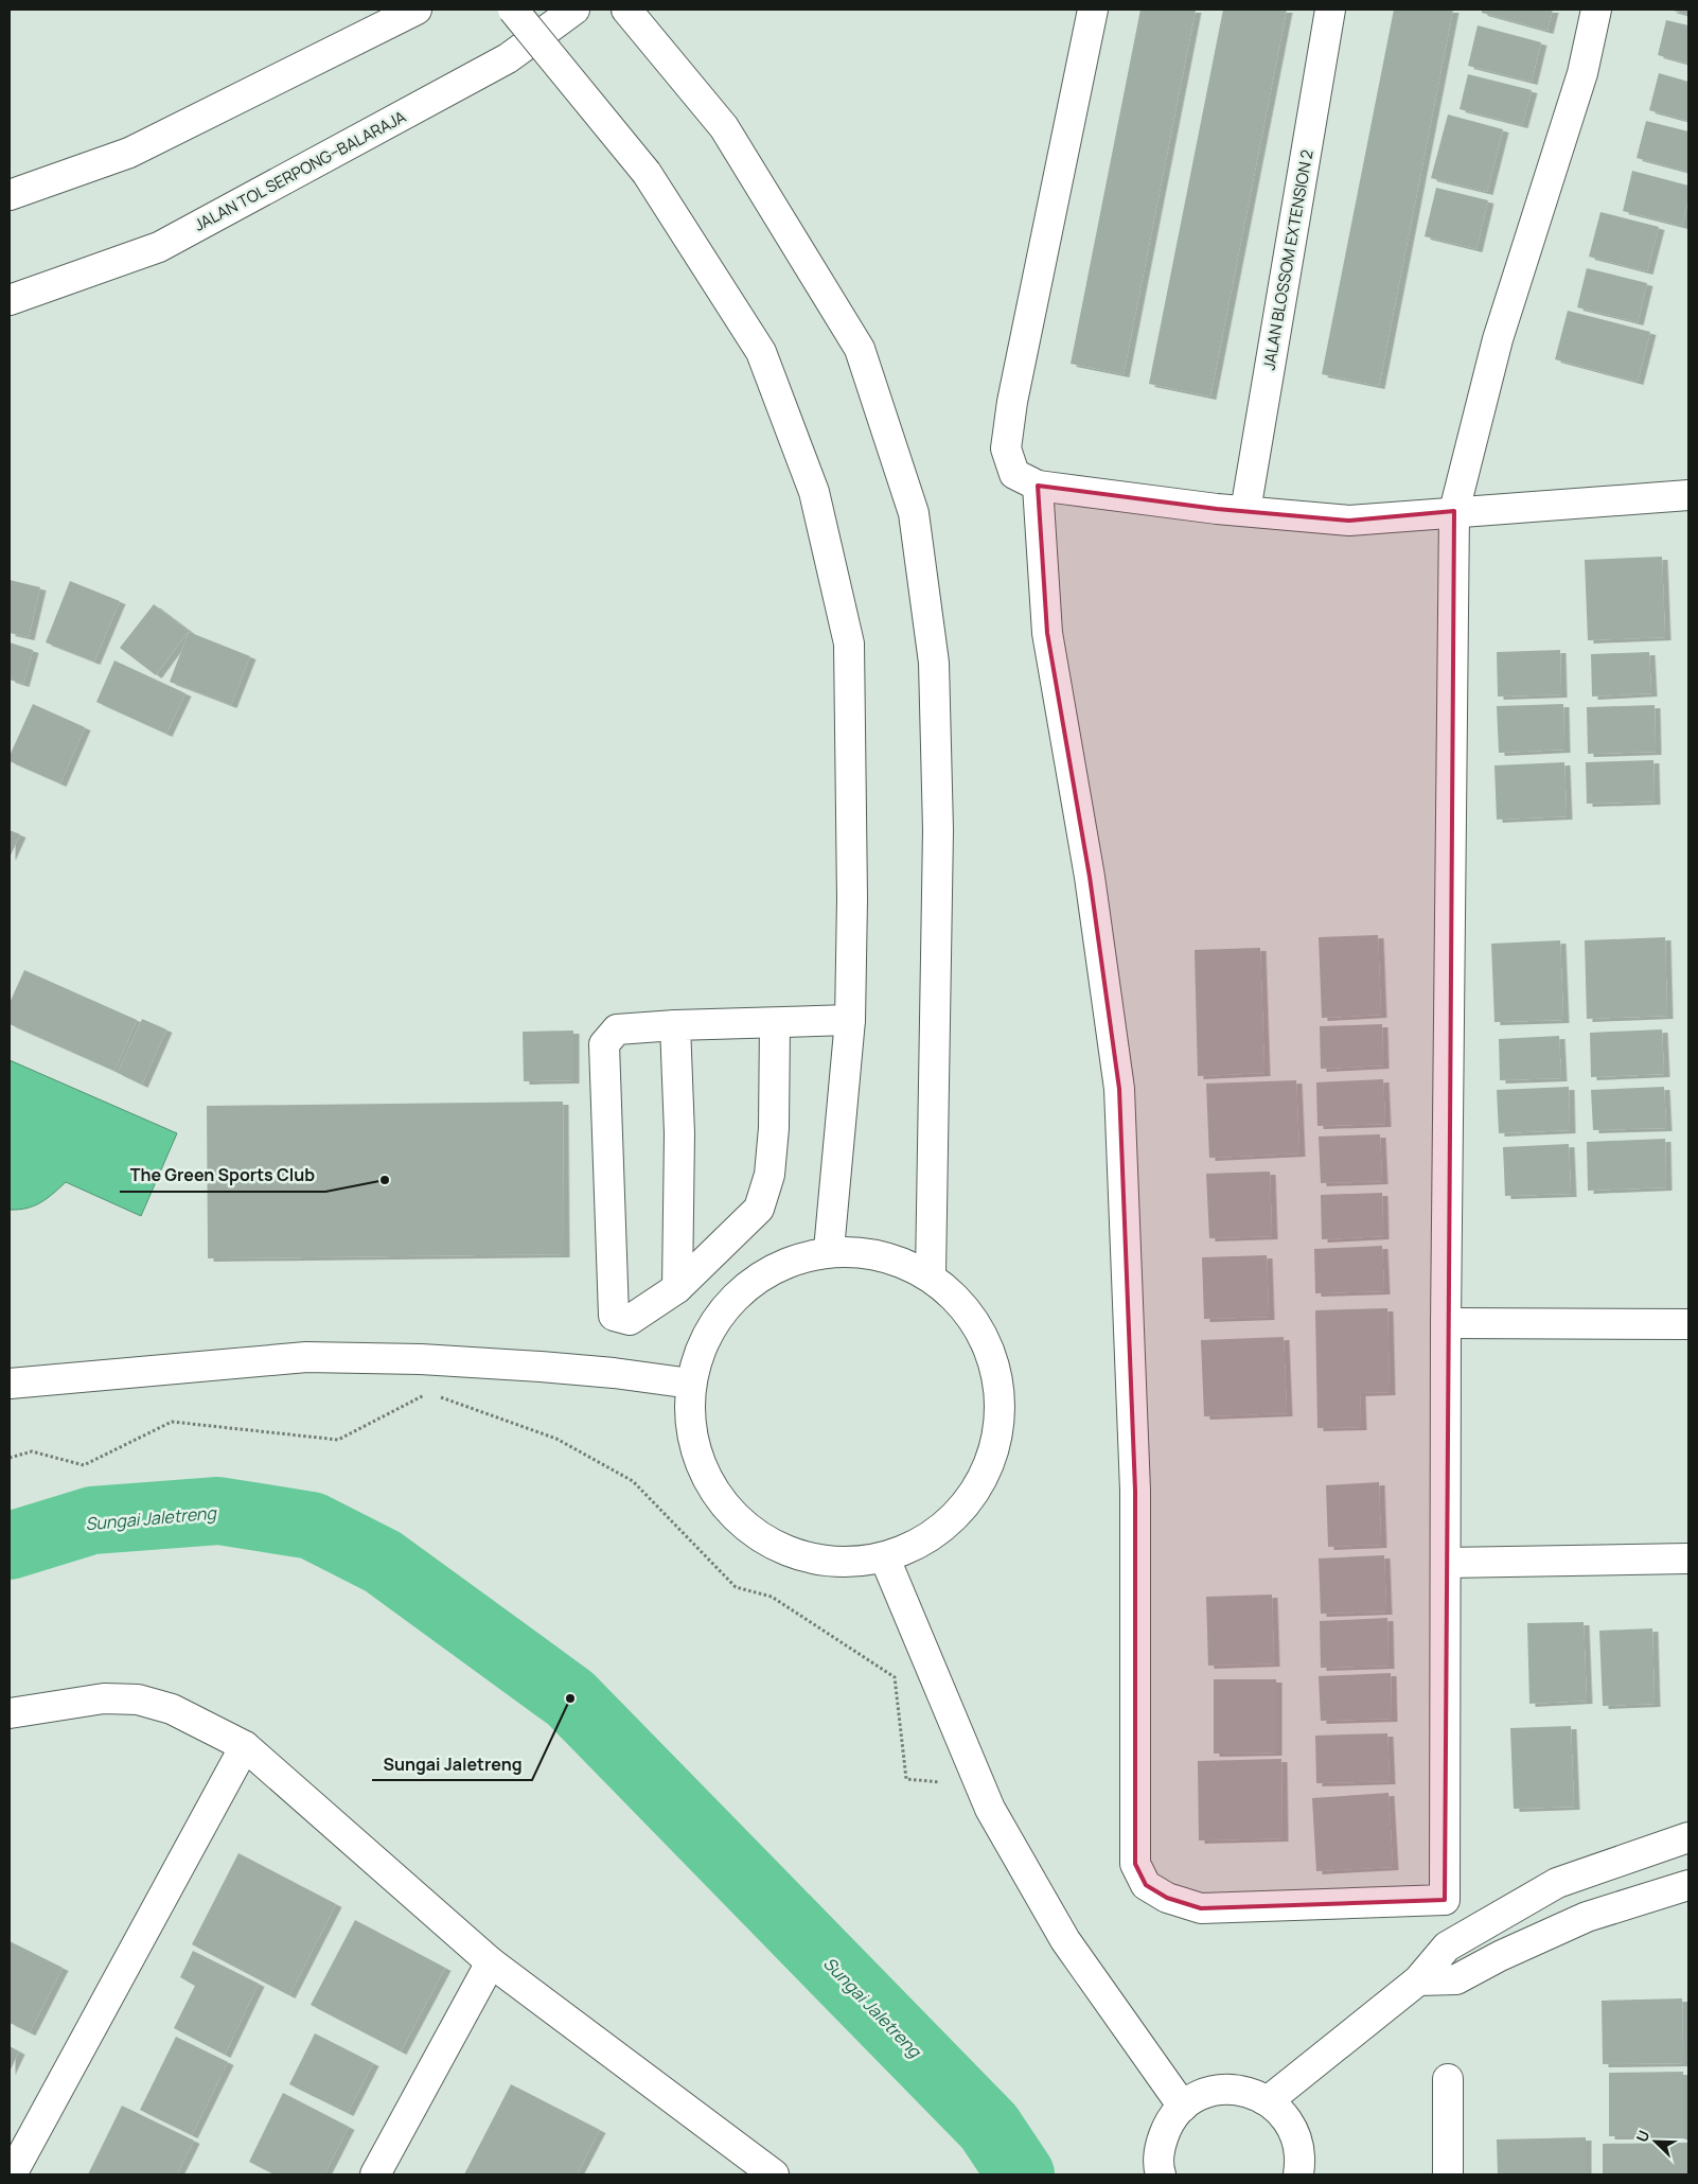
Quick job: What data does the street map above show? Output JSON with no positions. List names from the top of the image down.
{
  "streets": {
    "main road": ["JALAN TOL SERPONG–BALARAJA", "JALAN BLOSSOM EXTENSION 2"]
  },
  "water": ["Sungai Jaletreng"],
  "places": ["The Green Sports Club", "Sungai Jaletreng"],
  "north": "top left"
}
